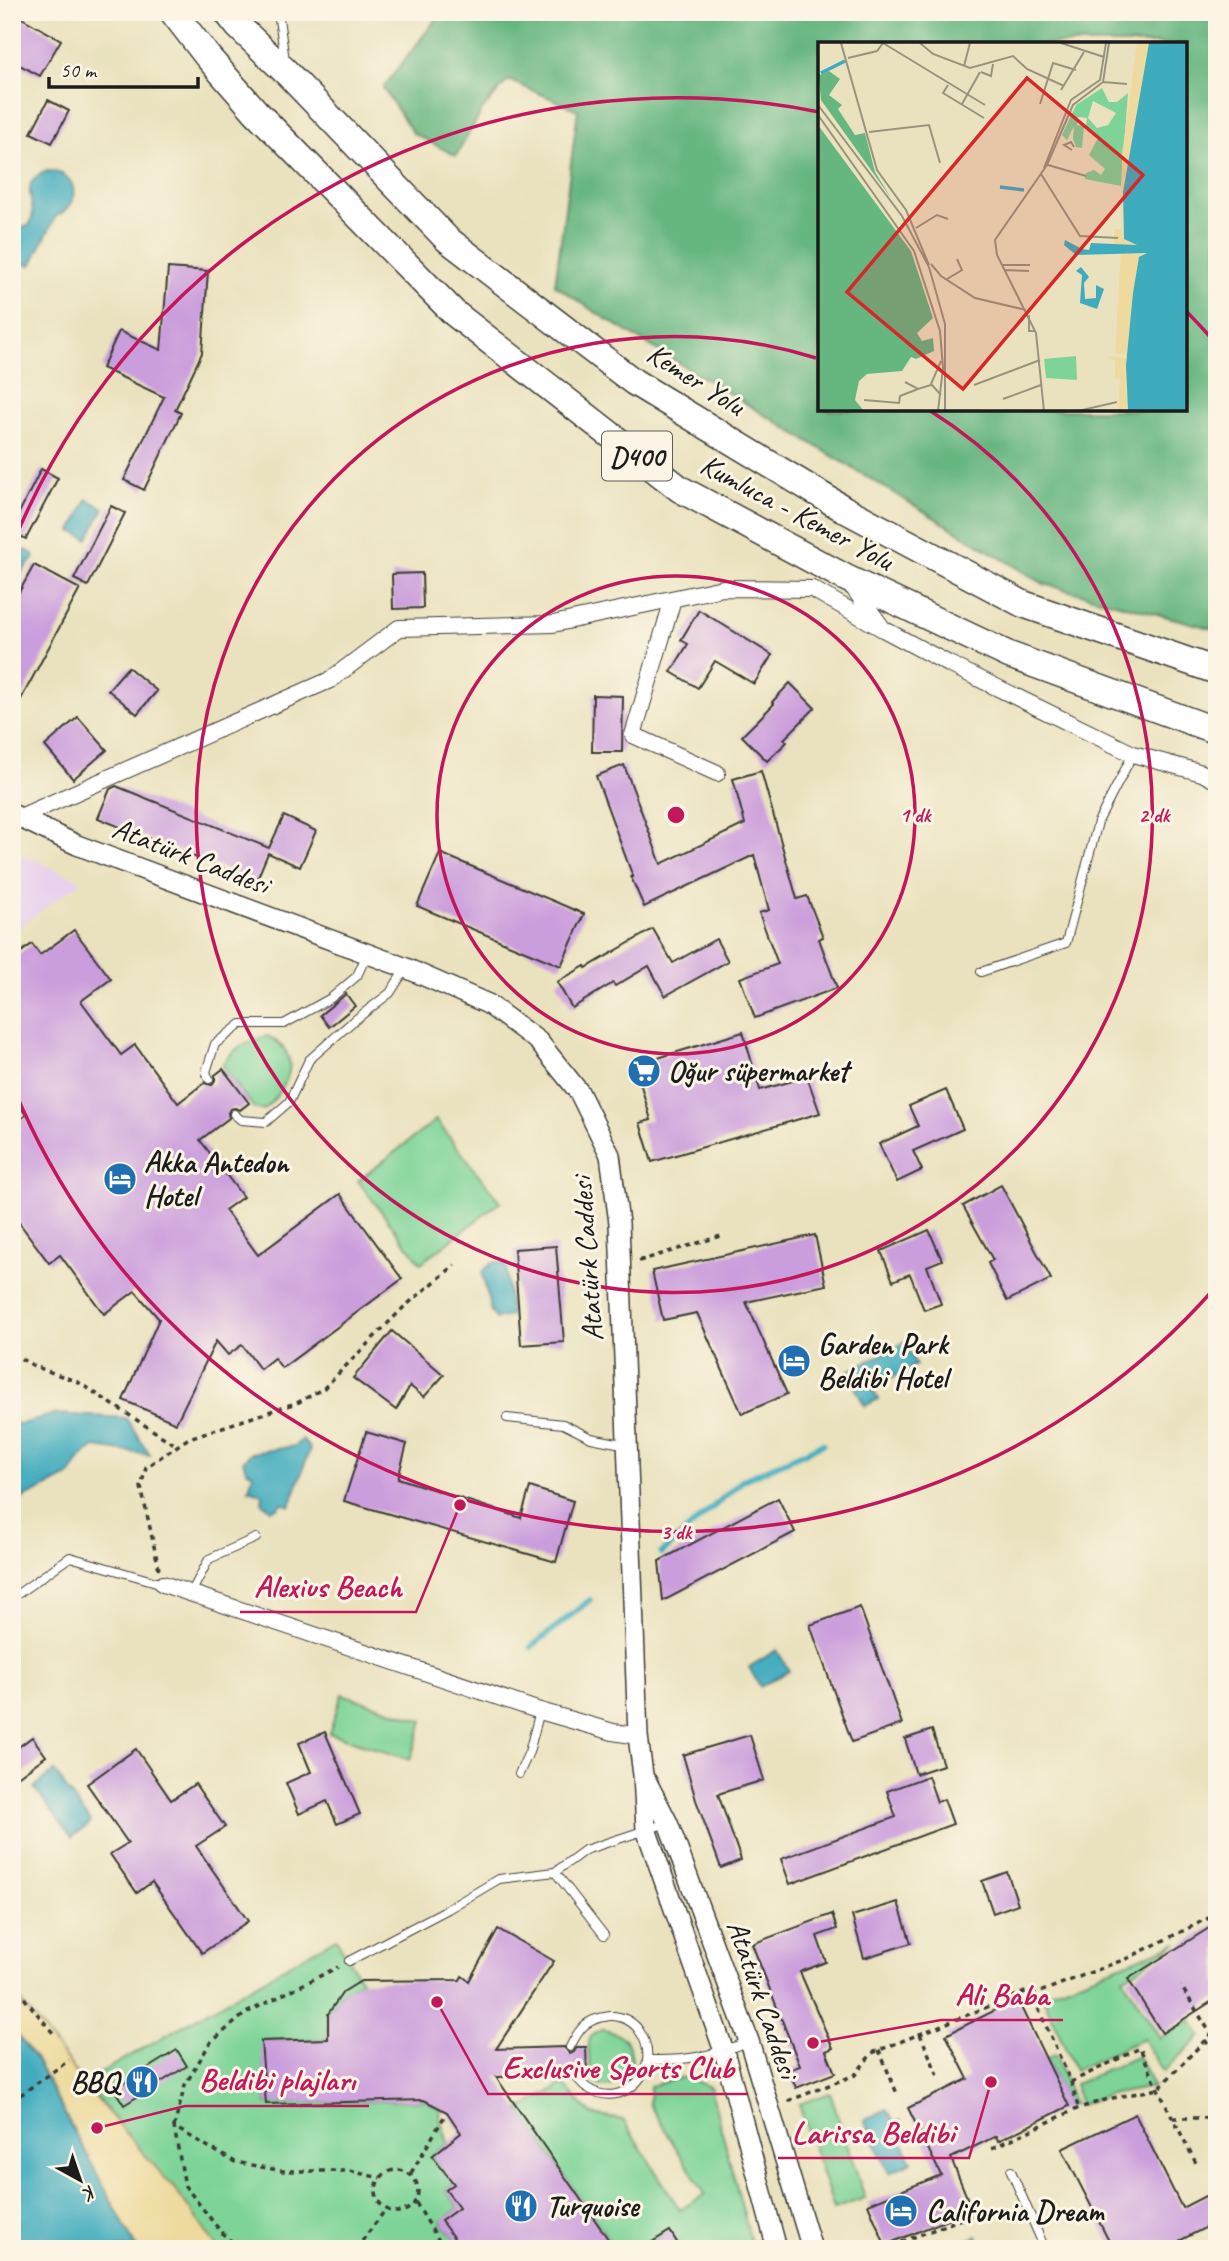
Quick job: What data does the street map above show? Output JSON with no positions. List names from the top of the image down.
{
  "streets": {
    "highway": ["Kemer Yolu", "D400", "Kumluca - Kemer Yolu"],
    "street": ["Atatürk Caddesi"]
  },
  "places": {
    "supermarket": ["Oğur süpermarket"],
    "hotel": ["Akka Antedon Hotel", "Garden Park Beldibi Hotel", "California Dream"],
    "other": [
      "Alexius Beach",
      "Exclusive Sports Club",
      "Ali Baba",
      "Larissa Beldibi",
      "Beldibi plajları"
    ],
    "restaurant": ["BBQ", "Turquoise"]
  },
  "scale_bar": "50 m",
  "north": "bottom right",
  "rings": ["1 dk", "2 dk", "3 dk"]
}
